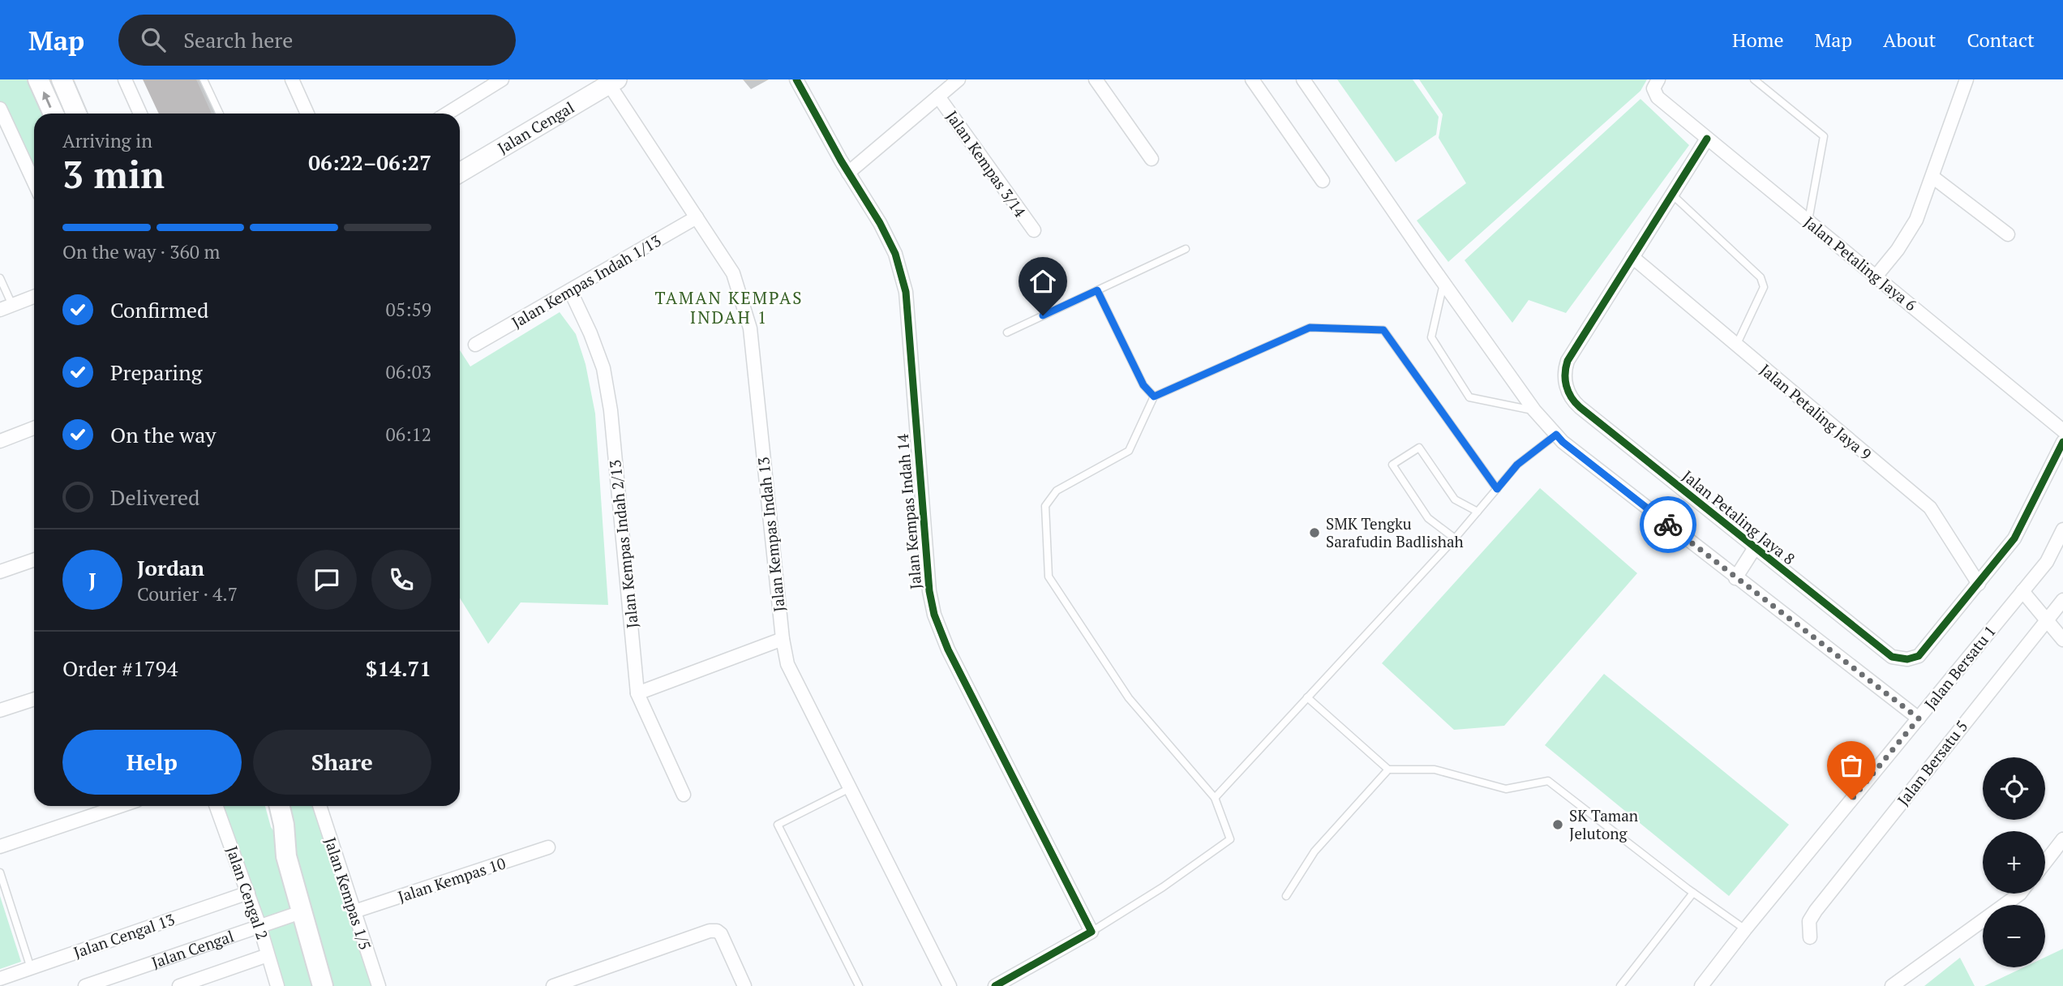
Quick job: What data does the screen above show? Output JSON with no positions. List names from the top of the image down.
{
  "streets": {
    "street": [
      "Jalan Cengal",
      "Jalan Kempas 3/14",
      "Jalan Petaling Jaya 6",
      "Jalan Kempas Indah 1/13",
      "Jalan Petaling Jaya 9",
      "Jalan Kempas Indah 14",
      "Jalan Petaling Jaya 8",
      "Jalan Kempas Indah 13",
      "Jalan Kempas Indah 2/13",
      "Jalan Bersatu 1",
      "Jalan Bersatu 5",
      "Jalan Kempas 10",
      "Jalan Cengal 2",
      "Jalan Kempas 1/5",
      "Jalan Cengal 13"
    ]
  },
  "crossings": [
    ["Jalan Cengal", "Jalan Kempas Indah 13"],
    ["Jalan Cengal", "Jalan Cengal 2"],
    ["Jalan Kempas Indah 1/13", "Jalan Kempas Indah 13"],
    ["Jalan Kempas Indah 1/13", "Jalan Kempas Indah 2/13"],
    ["Jalan Petaling Jaya 9", "Jalan Petaling Jaya 8"],
    ["Jalan Kempas 10", "Jalan Kempas 1/5"],
    ["Jalan Cengal 2", "Jalan Cengal 13"]
  ],
  "districts": ["TAMAN KEMPAS INDAH 1"],
  "places": ["SMK Tengku Sarafudin Badlishah", "SK Taman Jelutong"],
  "page": {
    "header": "Map",
    "search": "Search here",
    "nav": [
      "Home",
      "Map",
      "About",
      "Contact"
    ],
    "heading": ["3 min", "Arriving in", "06:22–06:27"],
    "panel": [
      "Jordan",
      "Courier · 4.7",
      "Order #1794",
      "$14.71"
    ],
    "bar": "On the way · 360 m",
    "list": [
      ["Confirmed", "05:59"],
      ["Preparing", "06:03"],
      ["On the way", "06:12"],
      "Delivered"
    ],
    "round": "J",
    "buttons": ["Help", "Share"],
    "map_buttons": ["+", "−"]
  }
}
